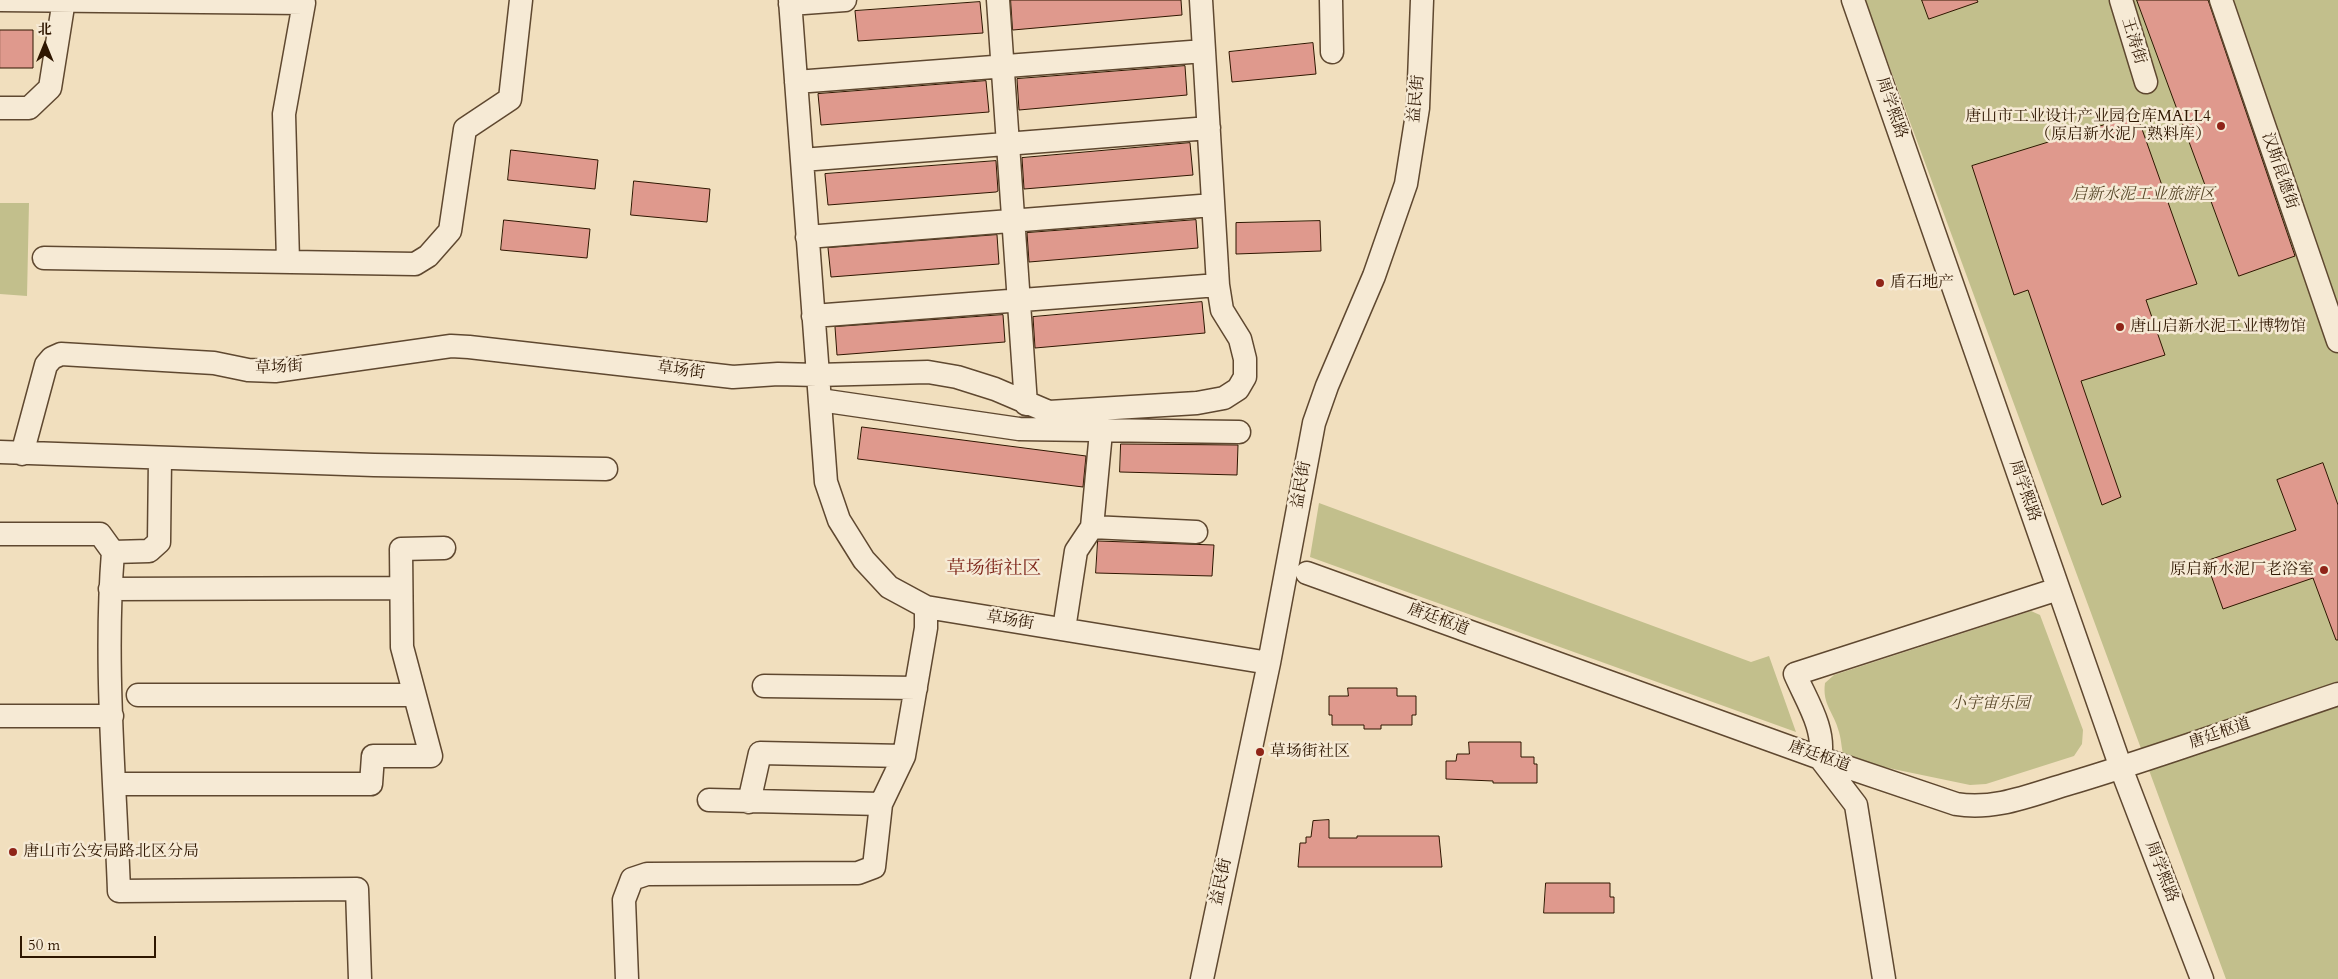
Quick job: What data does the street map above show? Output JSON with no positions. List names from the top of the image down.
{
  "streets": {
    "street": [
      "王涛街",
      "益民街",
      "周学熙路",
      "汉斯昆德街",
      "草场街",
      "唐廷枢道"
    ]
  },
  "crossings": [
    ["益民街", "草场街"],
    ["周学熙路", "唐廷枢道"]
  ],
  "districts": ["草场街社区"],
  "parks": ["启新水泥工业旅游区", "小宇宙乐园"],
  "places": [
    "唐山市工业设计产业园仓库MALL4 （原启新水泥厂熟料库）",
    "盾石地产",
    "唐山启新水泥工业博物馆",
    "原启新水泥厂老浴室",
    "草场街社区",
    "唐山市公安局路北区分局"
  ],
  "scale_bar": "50 m",
  "north": "top"
}
